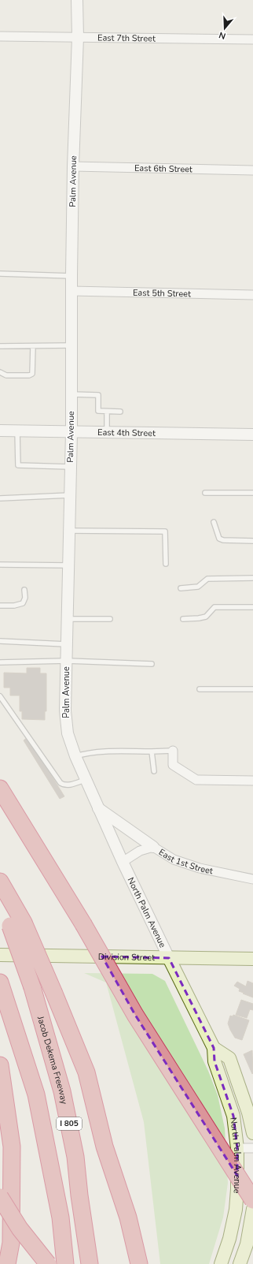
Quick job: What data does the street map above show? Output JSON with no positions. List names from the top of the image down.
{
  "streets": {
    "highway": ["Jacob Dekema Freeway", "I 805"],
    "main road": ["North Palm Avenue", "Division Street"],
    "street": [
      "East 7th Street",
      "East 6th Street",
      "Palm Avenue",
      "East 5th Street",
      "East 4th Street",
      "East 1st Street"
    ]
  },
  "crossings": [
    ["East 7th Street", "Palm Avenue"],
    ["East 6th Street", "Palm Avenue"],
    ["Palm Avenue", "East 5th Street"],
    ["Palm Avenue", "East 4th Street"],
    ["Palm Avenue", "East 1st Street"],
    ["Palm Avenue", "North Palm Avenue"],
    ["East 1st Street", "North Palm Avenue"],
    ["North Palm Avenue", "Division Street"]
  ],
  "north": "bottom"
}
